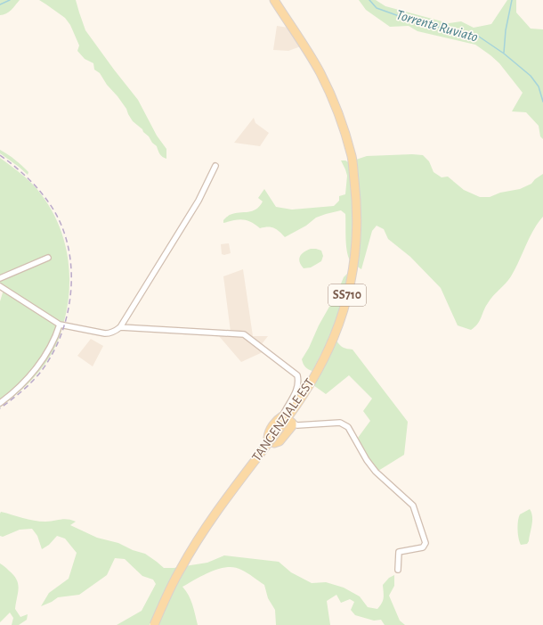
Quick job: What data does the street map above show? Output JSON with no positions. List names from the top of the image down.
{
  "streets": {
    "main road": ["SS710", "TANGENZIALE EST"]
  },
  "water": ["Torrente Ruviato"]
}
